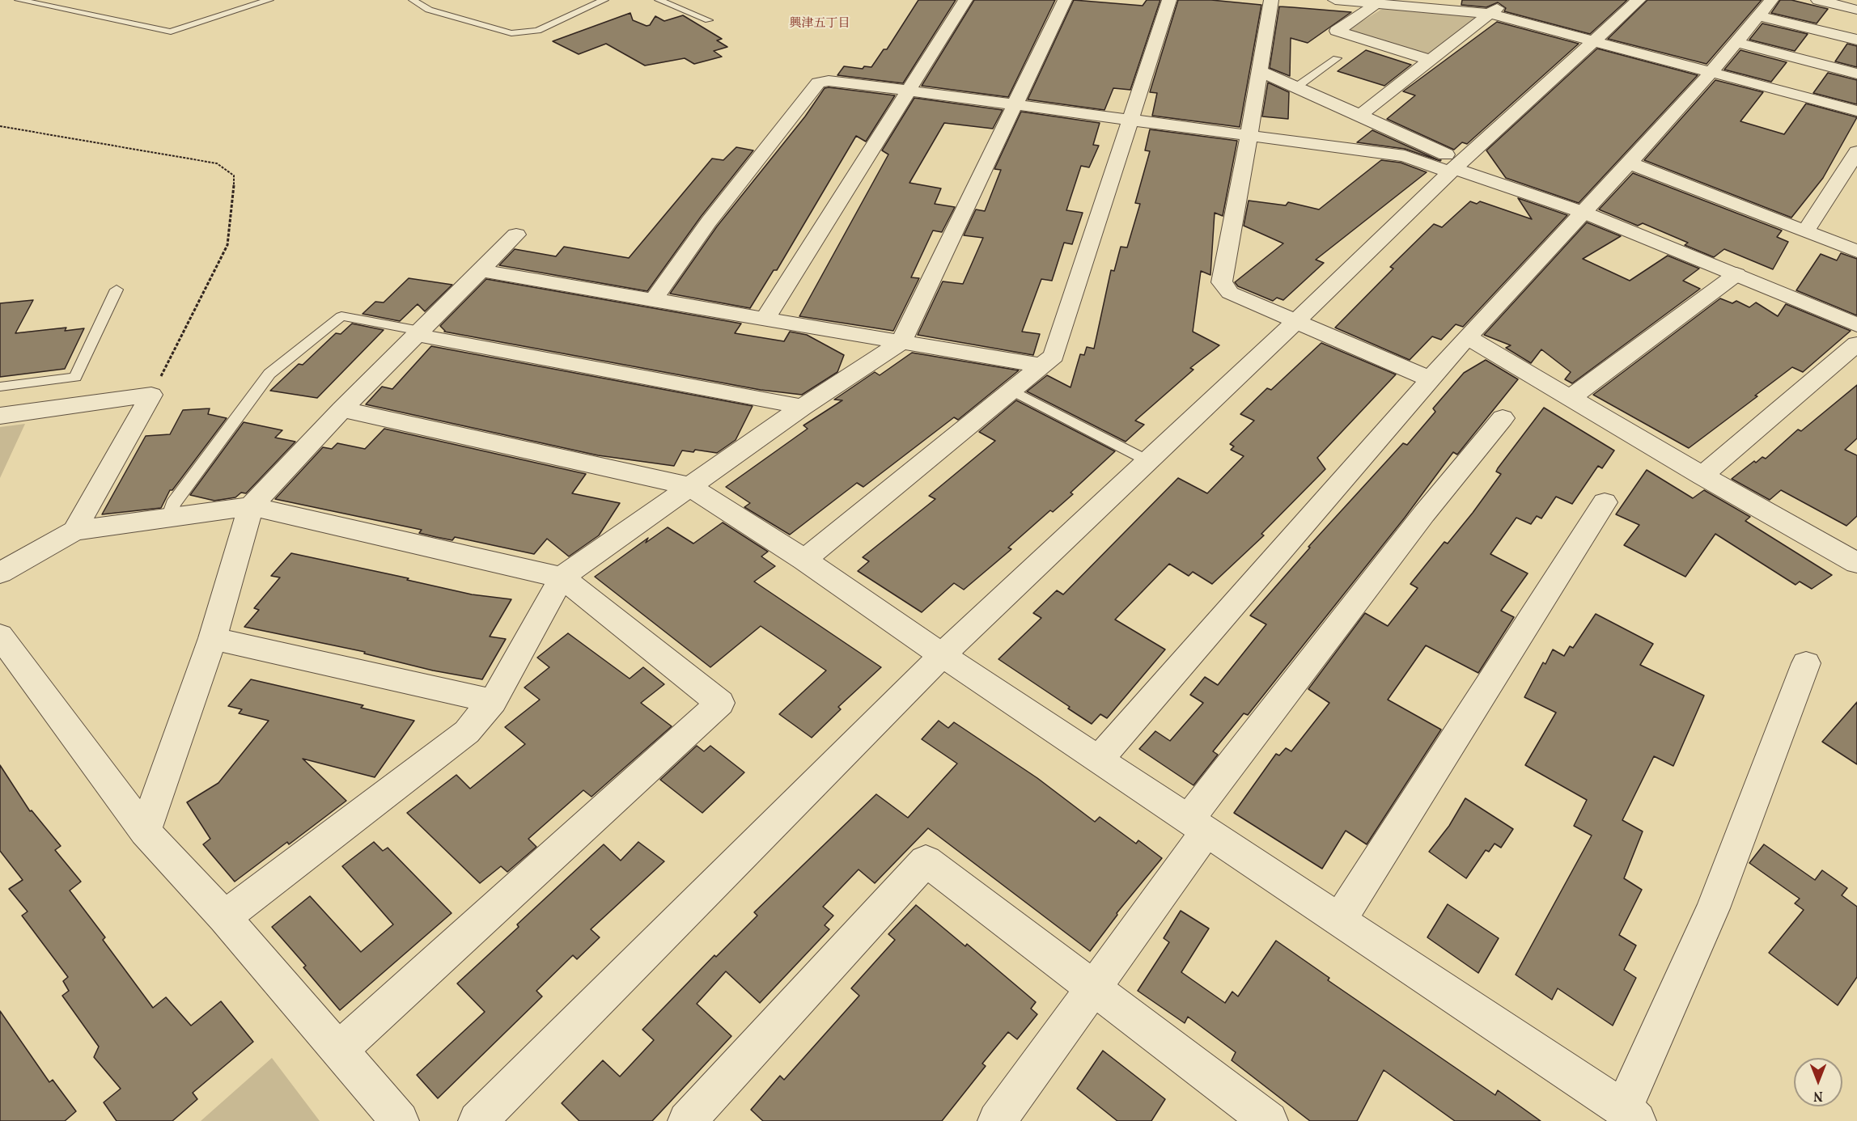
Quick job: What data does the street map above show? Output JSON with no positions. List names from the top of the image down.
{
  "districts": ["興津五丁目"],
  "north": "bottom"
}
